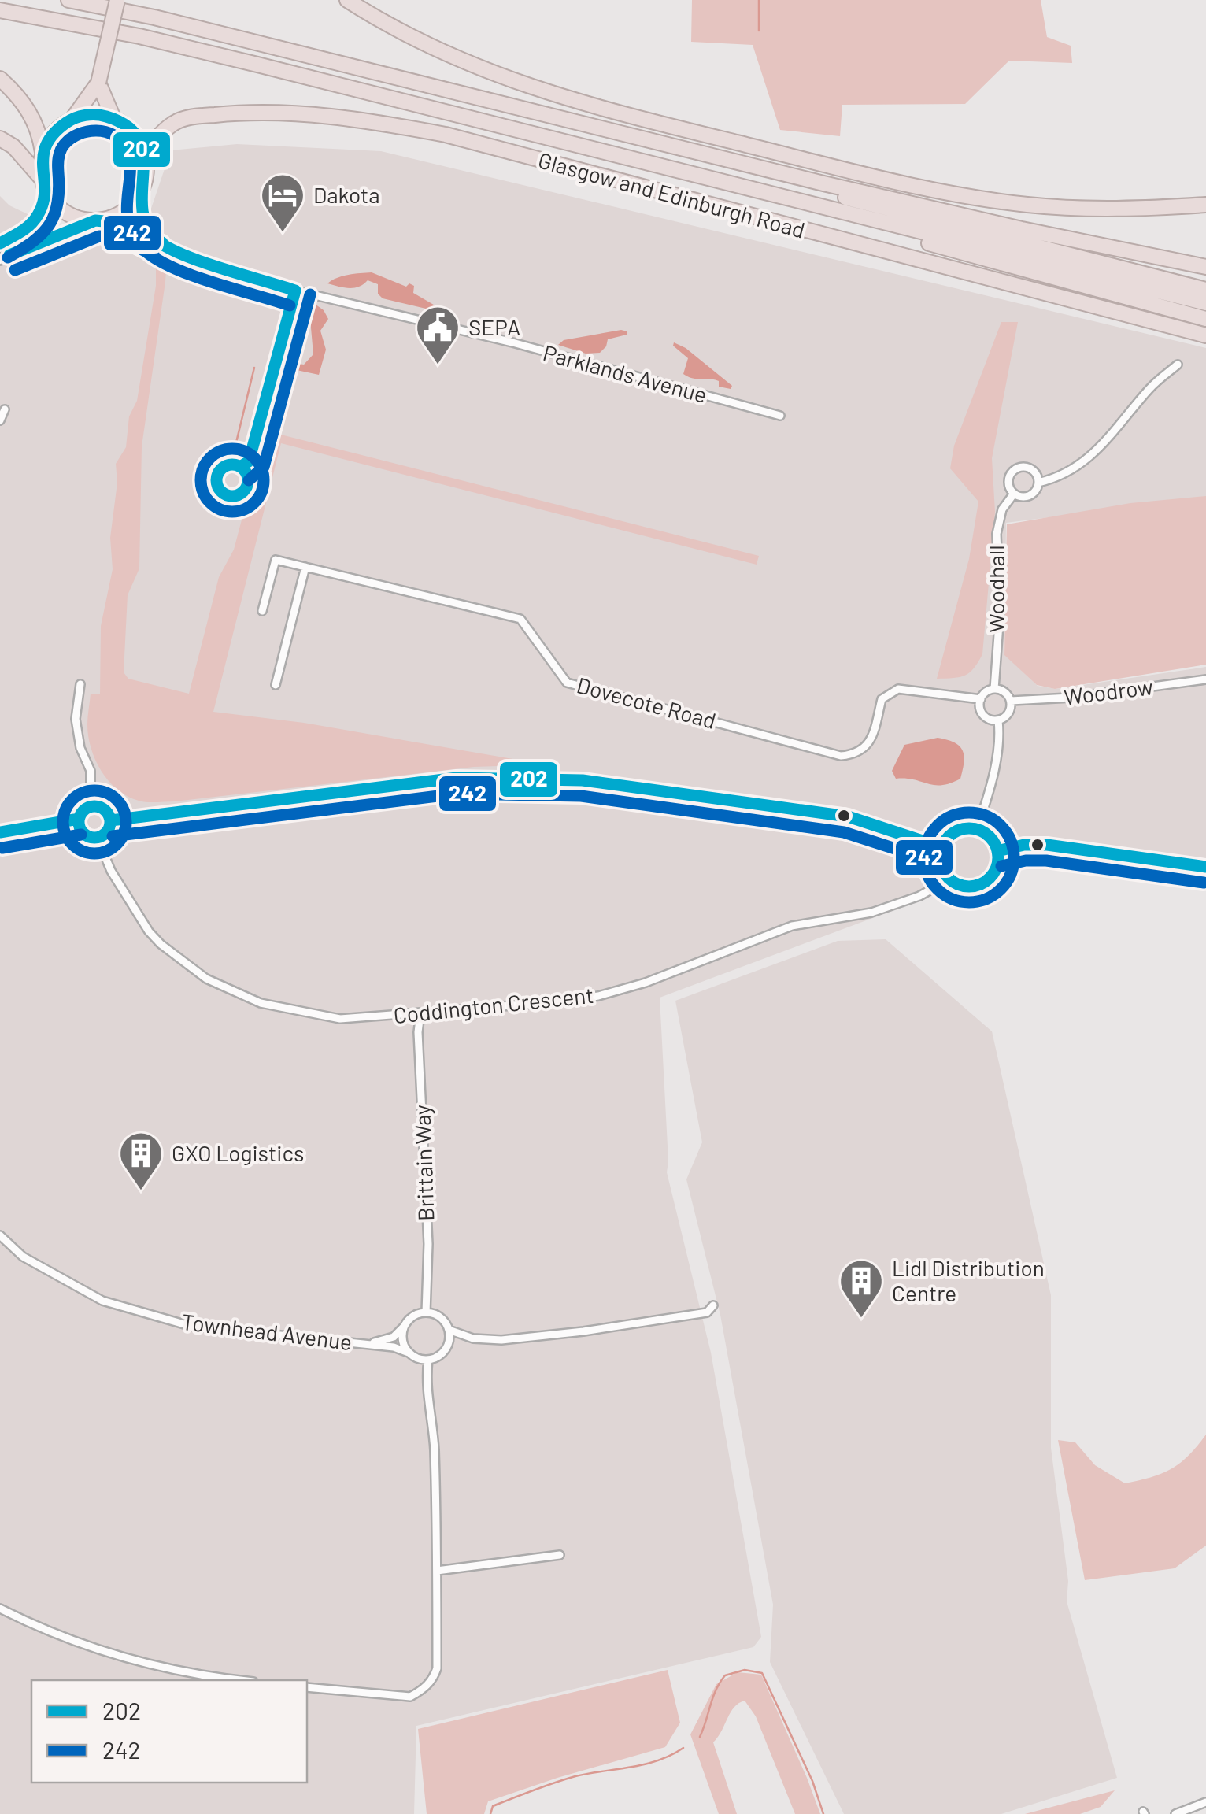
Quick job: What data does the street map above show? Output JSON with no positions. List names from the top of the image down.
{
  "streets": {
    "highway": ["Glasgow and Edinburgh Road"],
    "street": [
      "Parklands Avenue",
      "Woodhall",
      "Woodrow",
      "Dovecote Road",
      "Coddington Crescent",
      "Brittain Way",
      "Townhead Avenue"
    ]
  },
  "crossings": [
    ["Glasgow and Edinburgh Road", "Parklands Avenue"],
    ["Woodhall", "Woodrow"],
    ["Woodhall", "Dovecote Road"],
    ["Woodrow", "Dovecote Road"],
    ["Coddington Crescent", "Brittain Way"],
    ["Brittain Way", "Townhead Avenue"]
  ],
  "places": {
    "hotel": ["Dakota"],
    "public building": ["SEPA"],
    "building": ["GXO Logistics", "Lidl Distribution Centre"]
  },
  "lines": ["transit line 202", "transit line 242"],
  "legend": ["202", "242"]
}
